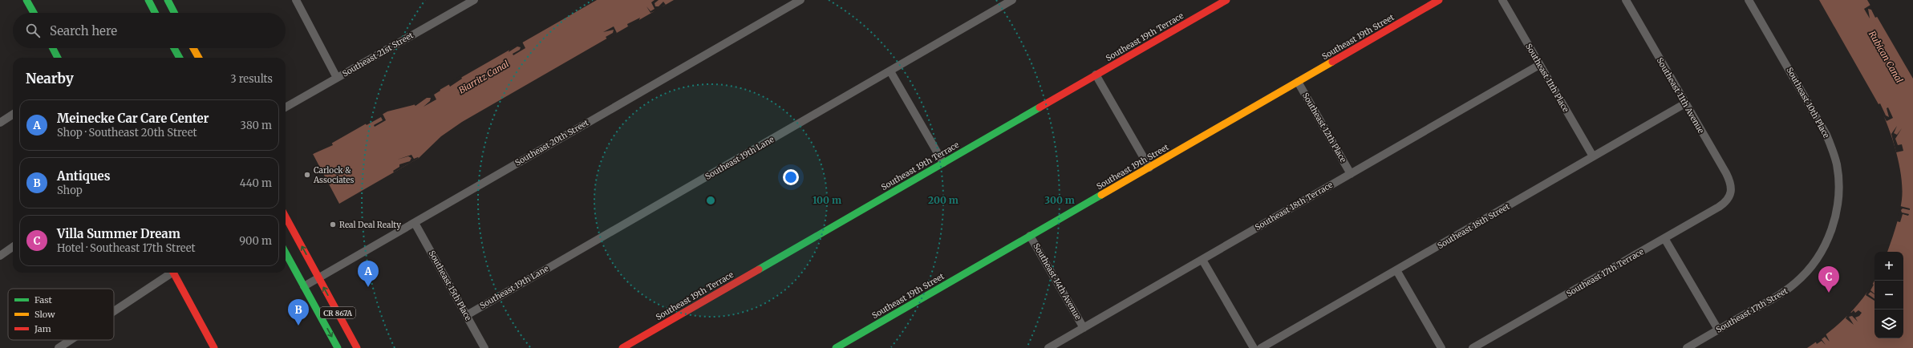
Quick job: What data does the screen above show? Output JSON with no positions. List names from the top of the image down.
{
  "streets": {
    "street": [
      "Southeast 19th Terrace",
      "Southeast 19th Street",
      "Southeast 21st Street",
      "Southeast 11th Place",
      "Southeast 11th Avenue",
      "Southeast 10th Place",
      "Southeast 12th Place",
      "Southeast 20th Street",
      "Southeast 19th Lane",
      "Southeast 18th Terrace",
      "Southeast 18th Street",
      "Southeast 17th Terrace",
      "Southeast 14th Avenue",
      "Southeast 15th Place",
      "Southeast 17th Street",
      "CR 867A"
    ]
  },
  "crossings": [
    ["Southeast 19th Street", "Southeast 12th Place"],
    ["Southeast 19th Street", "Southeast 14th Avenue"],
    ["Southeast 11th Place", "Southeast 18th Terrace"],
    ["Southeast 11th Place", "Southeast 18th Street"],
    ["Southeast 11th Avenue", "Southeast 18th Street"],
    ["Southeast 11th Avenue", "Southeast 17th Terrace"],
    ["Southeast 10th Place", "Southeast 17th Street"],
    ["Southeast 12th Place", "Southeast 18th Terrace"],
    ["Southeast 20th Street", "Southeast 15th Place"],
    ["Southeast 20th Street", "CR 867A"],
    ["Southeast 19th Lane", "Southeast 15th Place"],
    ["Southeast 18th Terrace", "Southeast 14th Avenue"]
  ],
  "water": ["Rubican Canal", "Biarritz Canal"],
  "places": ["Carlock & Associates", "Real Deal Realty"],
  "legend": ["Fast", "Slow", "Jam"],
  "page": {
    "search": "Search here",
    "heading": ["Nearby", "3 results"],
    "list": [
      {
        "mark": "A",
        "name": "Meinecke Car Care Center",
        "note": "Shop · Southeast 20th Street",
        "value": "380 m"
      },
      {
        "mark": "B",
        "name": "Antiques",
        "note": "Shop",
        "value": "440 m"
      },
      {
        "mark": "C",
        "name": "Villa Summer Dream",
        "note": "Hotel · Southeast 17th Street",
        "value": "900 m"
      }
    ],
    "map_buttons": ["+", "−"],
    "pins": ["A", "C", "B"]
  },
  "rings": ["100 m", "200 m", "300 m"]
}
